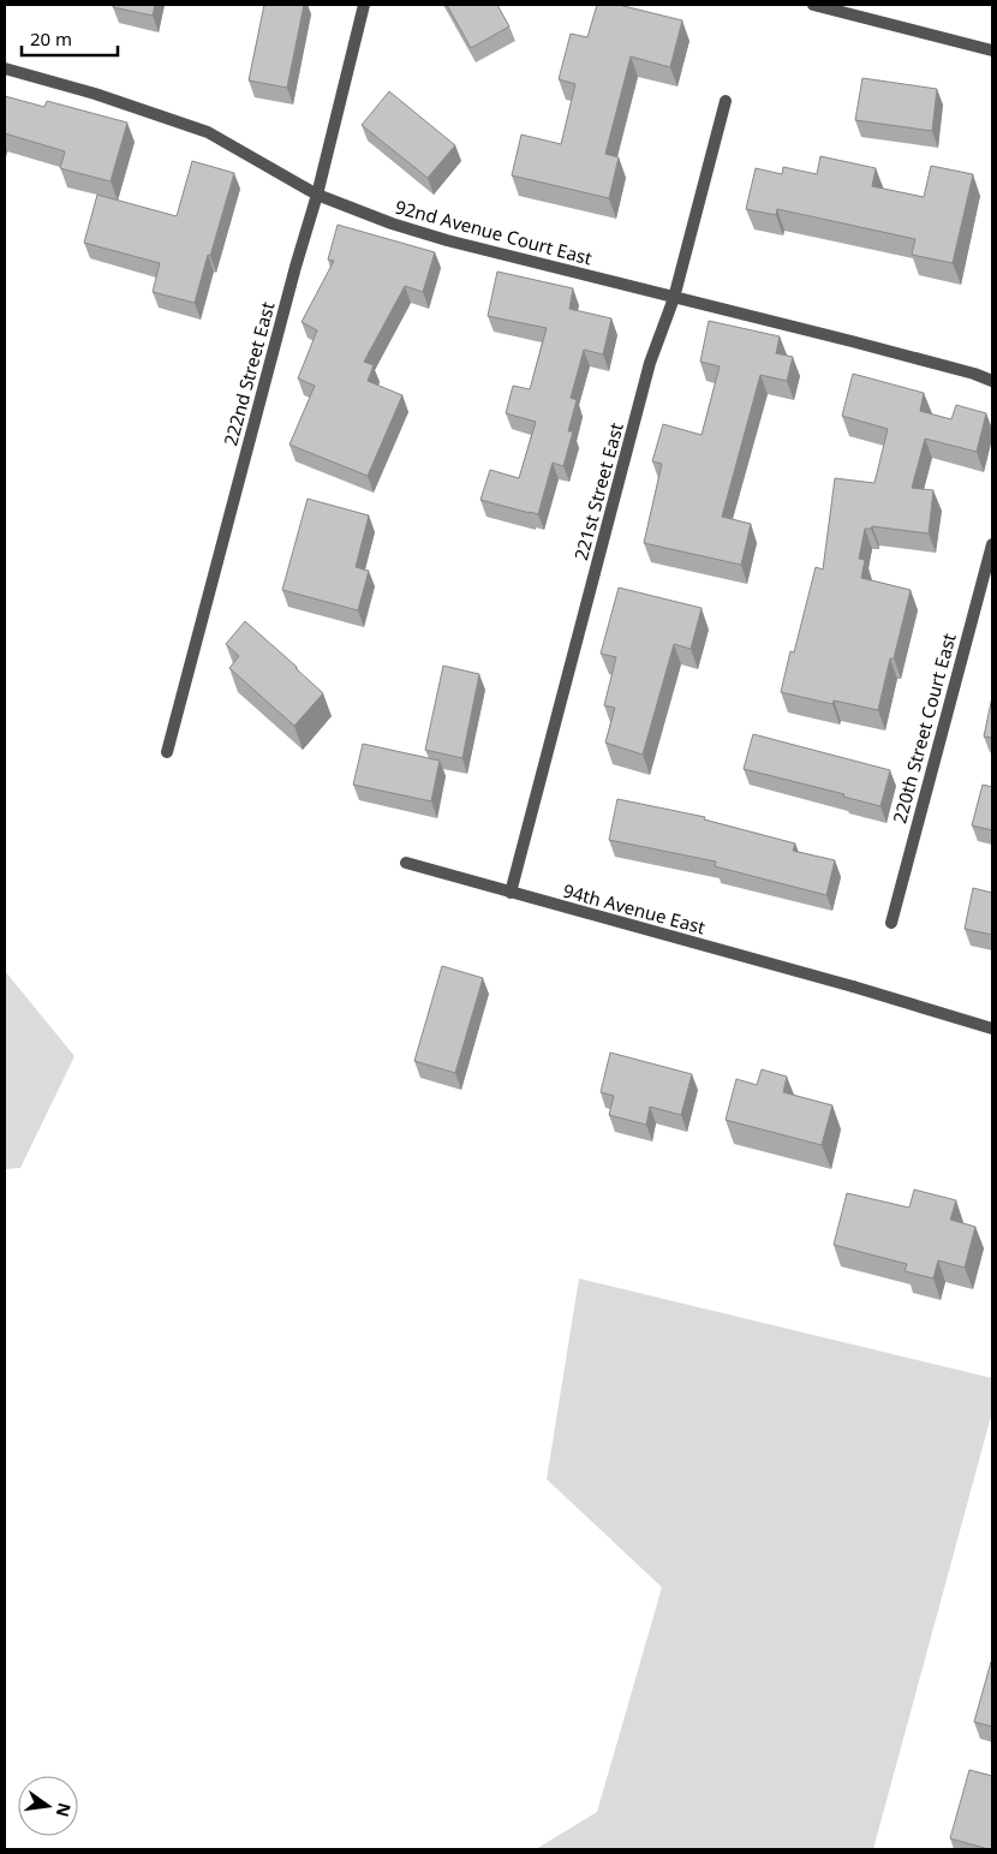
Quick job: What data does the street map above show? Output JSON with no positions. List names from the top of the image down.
{
  "streets": {
    "street": [
      "92nd Avenue Court East",
      "222nd Street East",
      "221st Street East",
      "220th Street Court East",
      "94th Avenue East"
    ]
  },
  "crossings": [
    ["92nd Avenue Court East", "222nd Street East"],
    ["92nd Avenue Court East", "221st Street East"],
    ["221st Street East", "94th Avenue East"]
  ],
  "scale_bar": "20 m",
  "north": "right"
}
